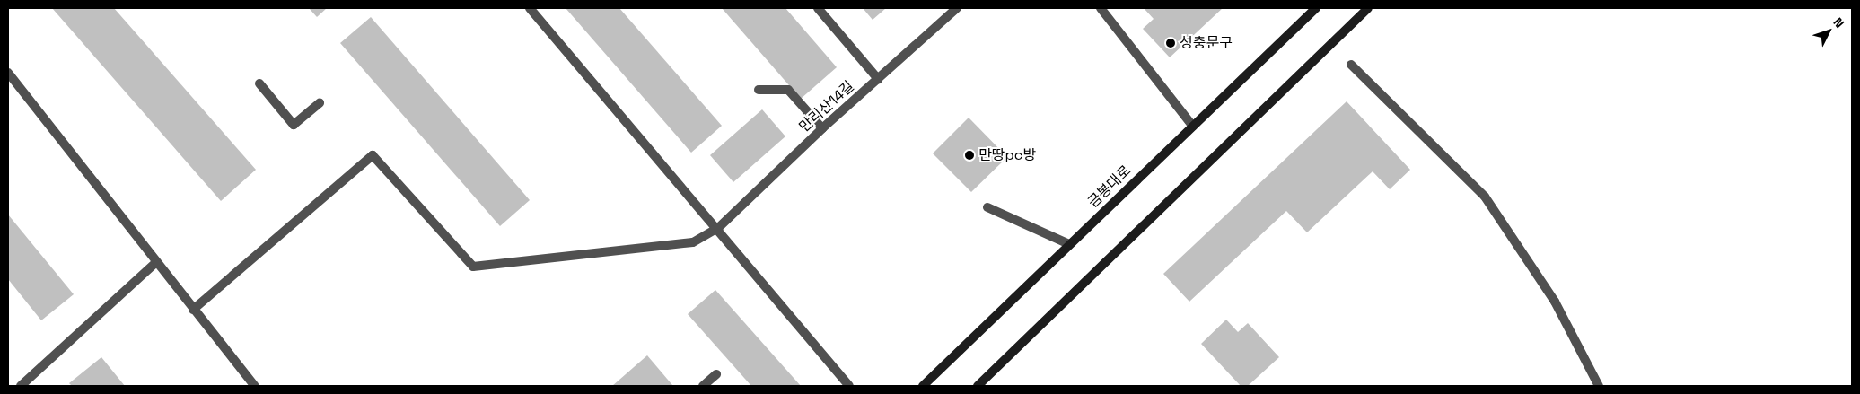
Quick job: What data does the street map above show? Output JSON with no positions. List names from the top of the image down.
{
  "streets": {
    "street": ["만리산14길", "금봉대로"]
  },
  "places": ["성충문구", "만땅pc방"],
  "north": "top right"
}
